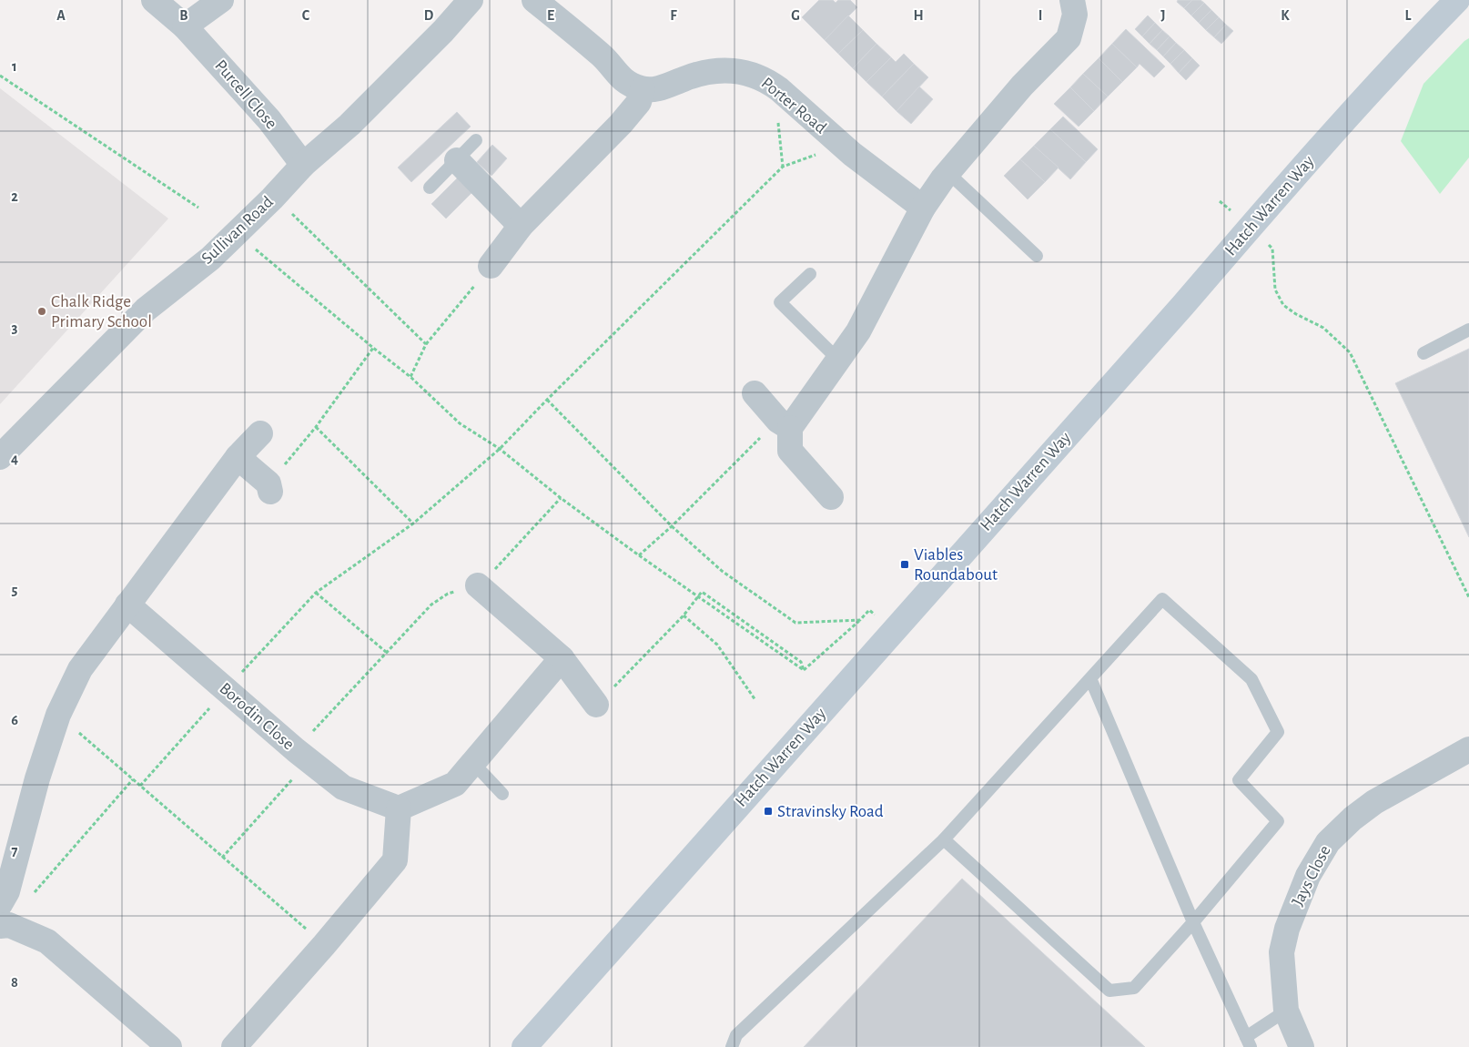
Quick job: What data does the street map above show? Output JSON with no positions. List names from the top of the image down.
{
  "streets": {
    "street": [
      "Purcell Close",
      "Porter Road",
      "Hatch Warren Way",
      "Sullivan Road",
      "Borodin Close",
      "Jays Close"
    ]
  },
  "crossings": [
    ["Purcell Close", "Sullivan Road"]
  ],
  "places": {
    "other": ["Chalk Ridge Primary School"],
    "transit": ["Viables Roundabout", "Stravinsky Road"]
  },
  "grid": {
    "columns": [
      "A",
      "B",
      "C",
      "D",
      "E",
      "F",
      "G",
      "H",
      "I",
      "J",
      "K",
      "L"
    ],
    "rows": [
      "1",
      "2",
      "3",
      "4",
      "5",
      "6",
      "7",
      "8"
    ]
  }
}
